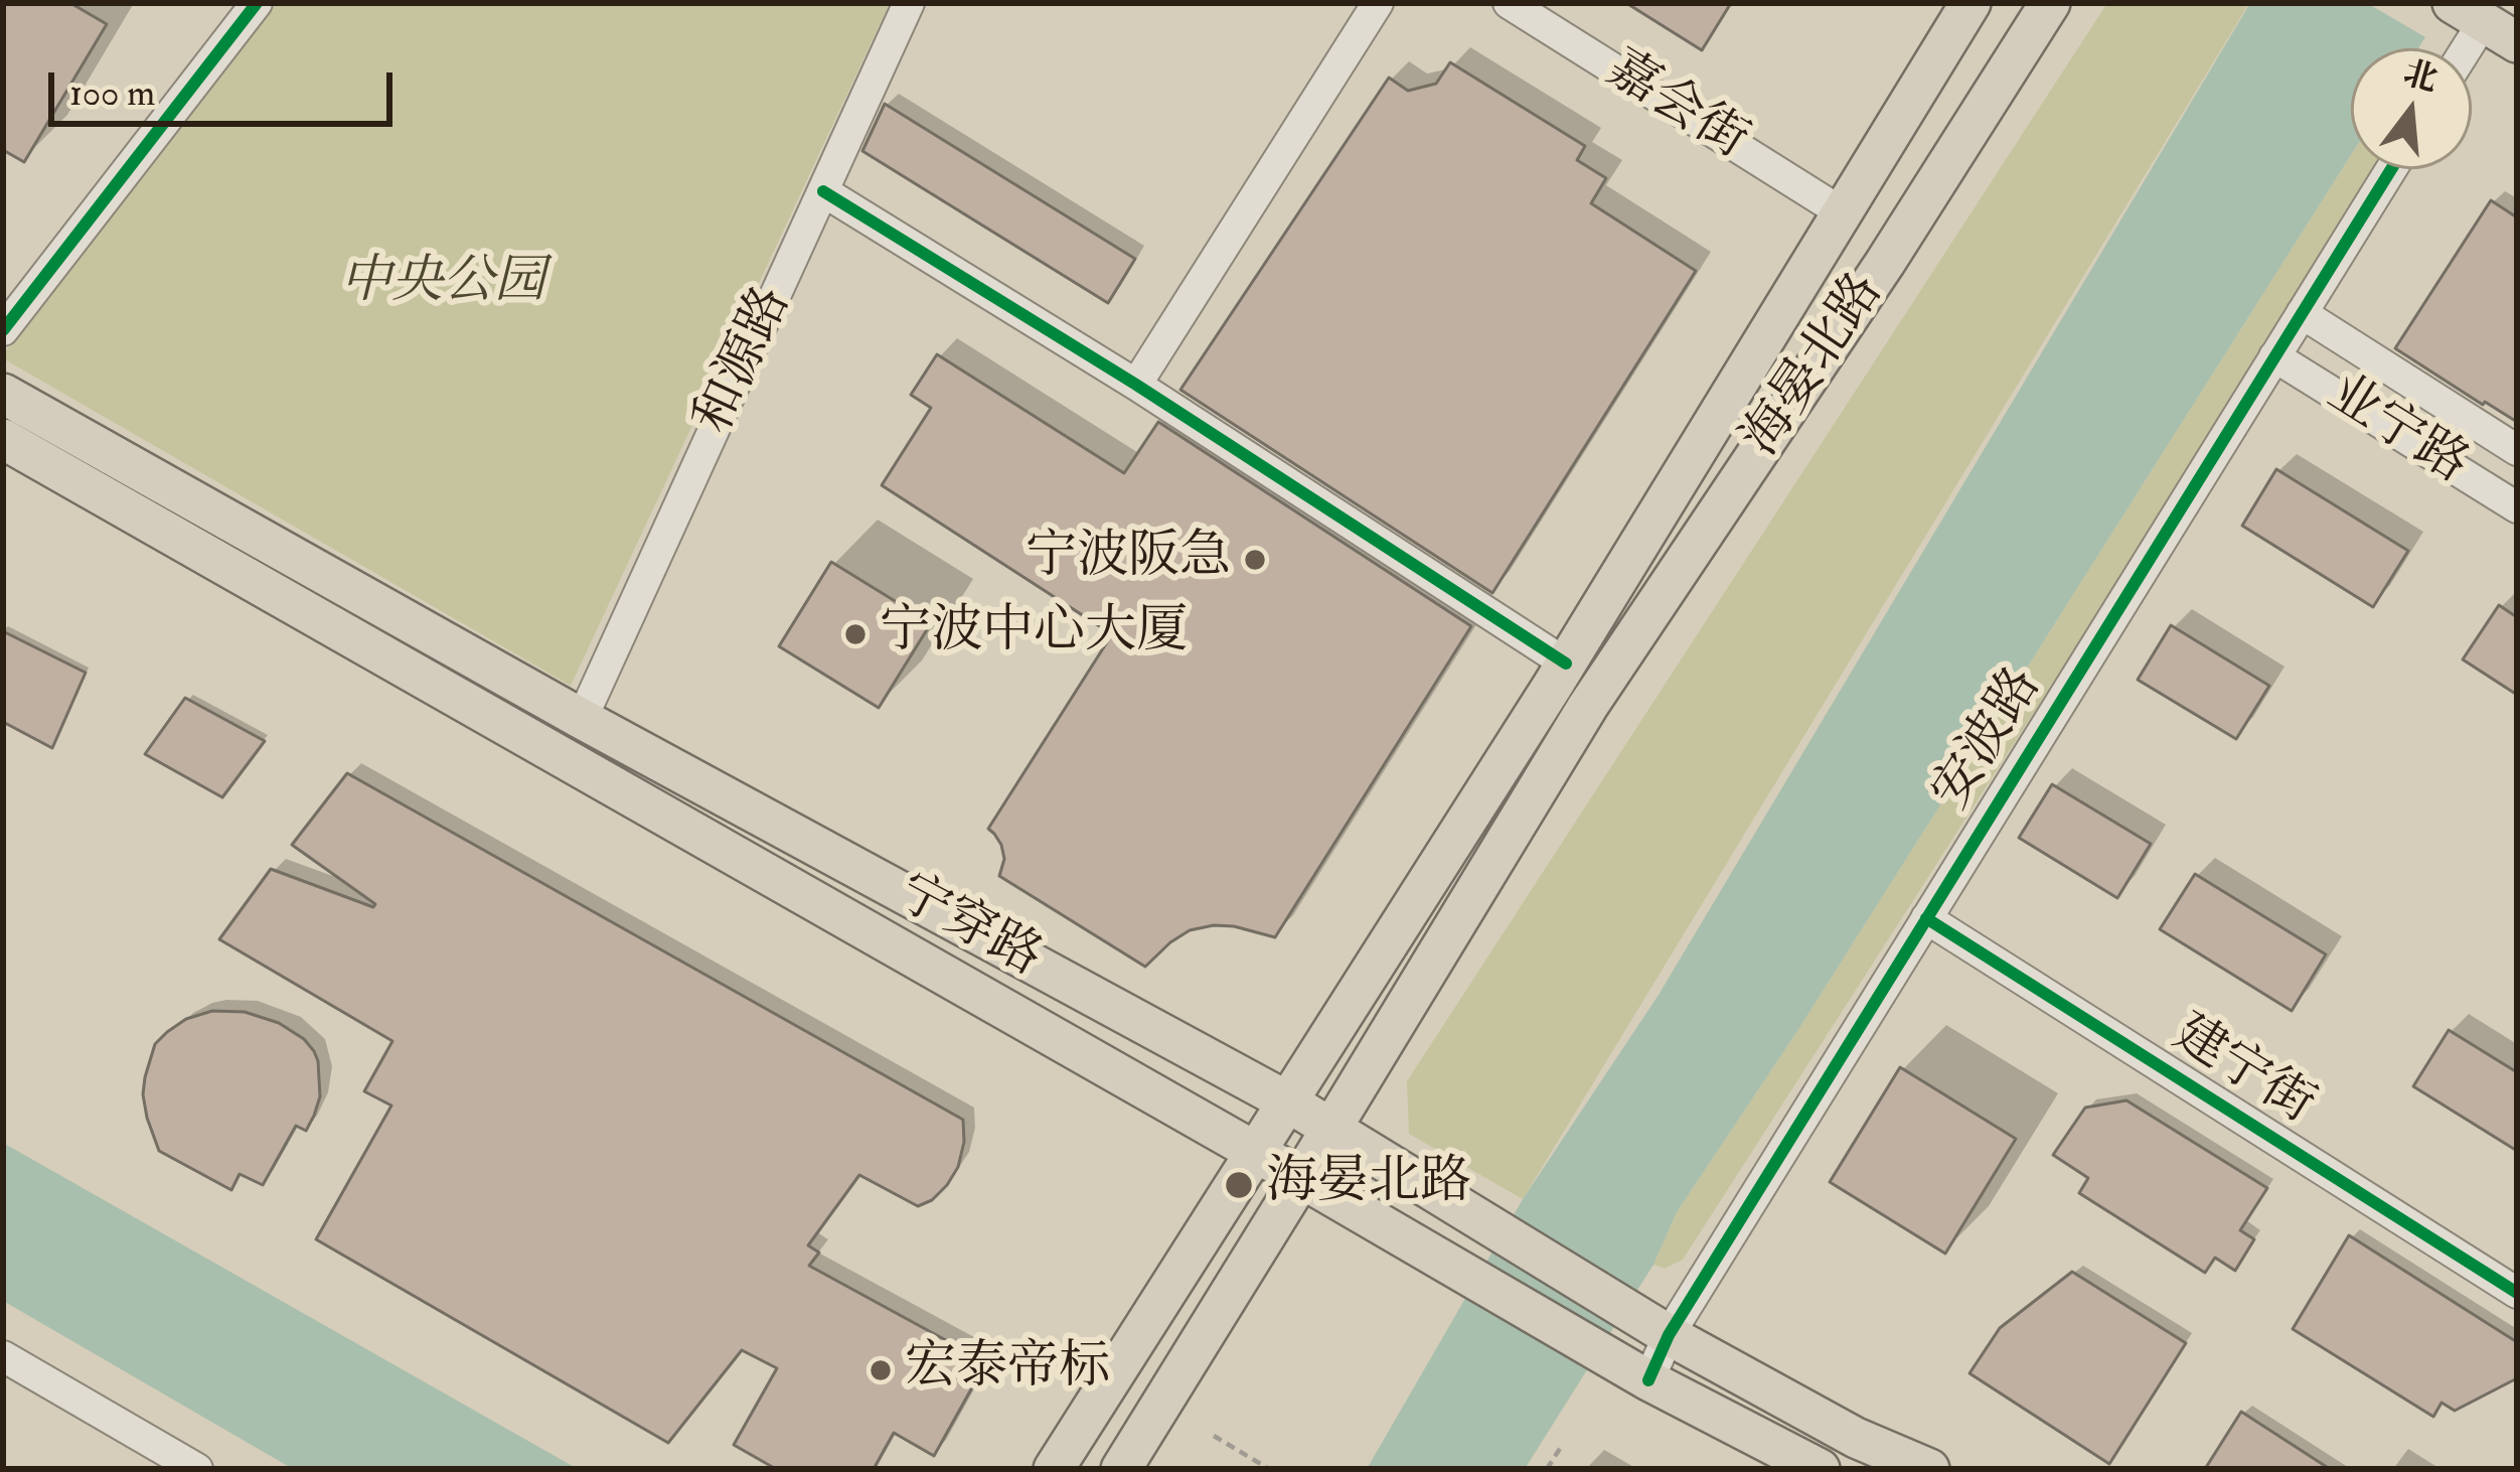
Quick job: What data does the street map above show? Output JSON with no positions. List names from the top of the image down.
{
  "streets": {
    "main road": ["海晏北路", "宁穿路"],
    "street": [
      "嘉会街",
      "和源路",
      "业宁路",
      "安波路",
      "建宁街"
    ]
  },
  "crossings": [
    ["嘉会街", "海晏北路"],
    ["和源路", "宁穿路"],
    ["海晏北路", "宁穿路"],
    ["业宁路", "安波路"],
    ["安波路", "宁穿路"],
    ["安波路", "建宁街"]
  ],
  "parks": ["中央公园"],
  "places": [
    "宁波阪急",
    "宁波中心大厦",
    "海晏北路",
    "宏泰帝标"
  ],
  "scale_bar": "100 m",
  "north": "top"
}
